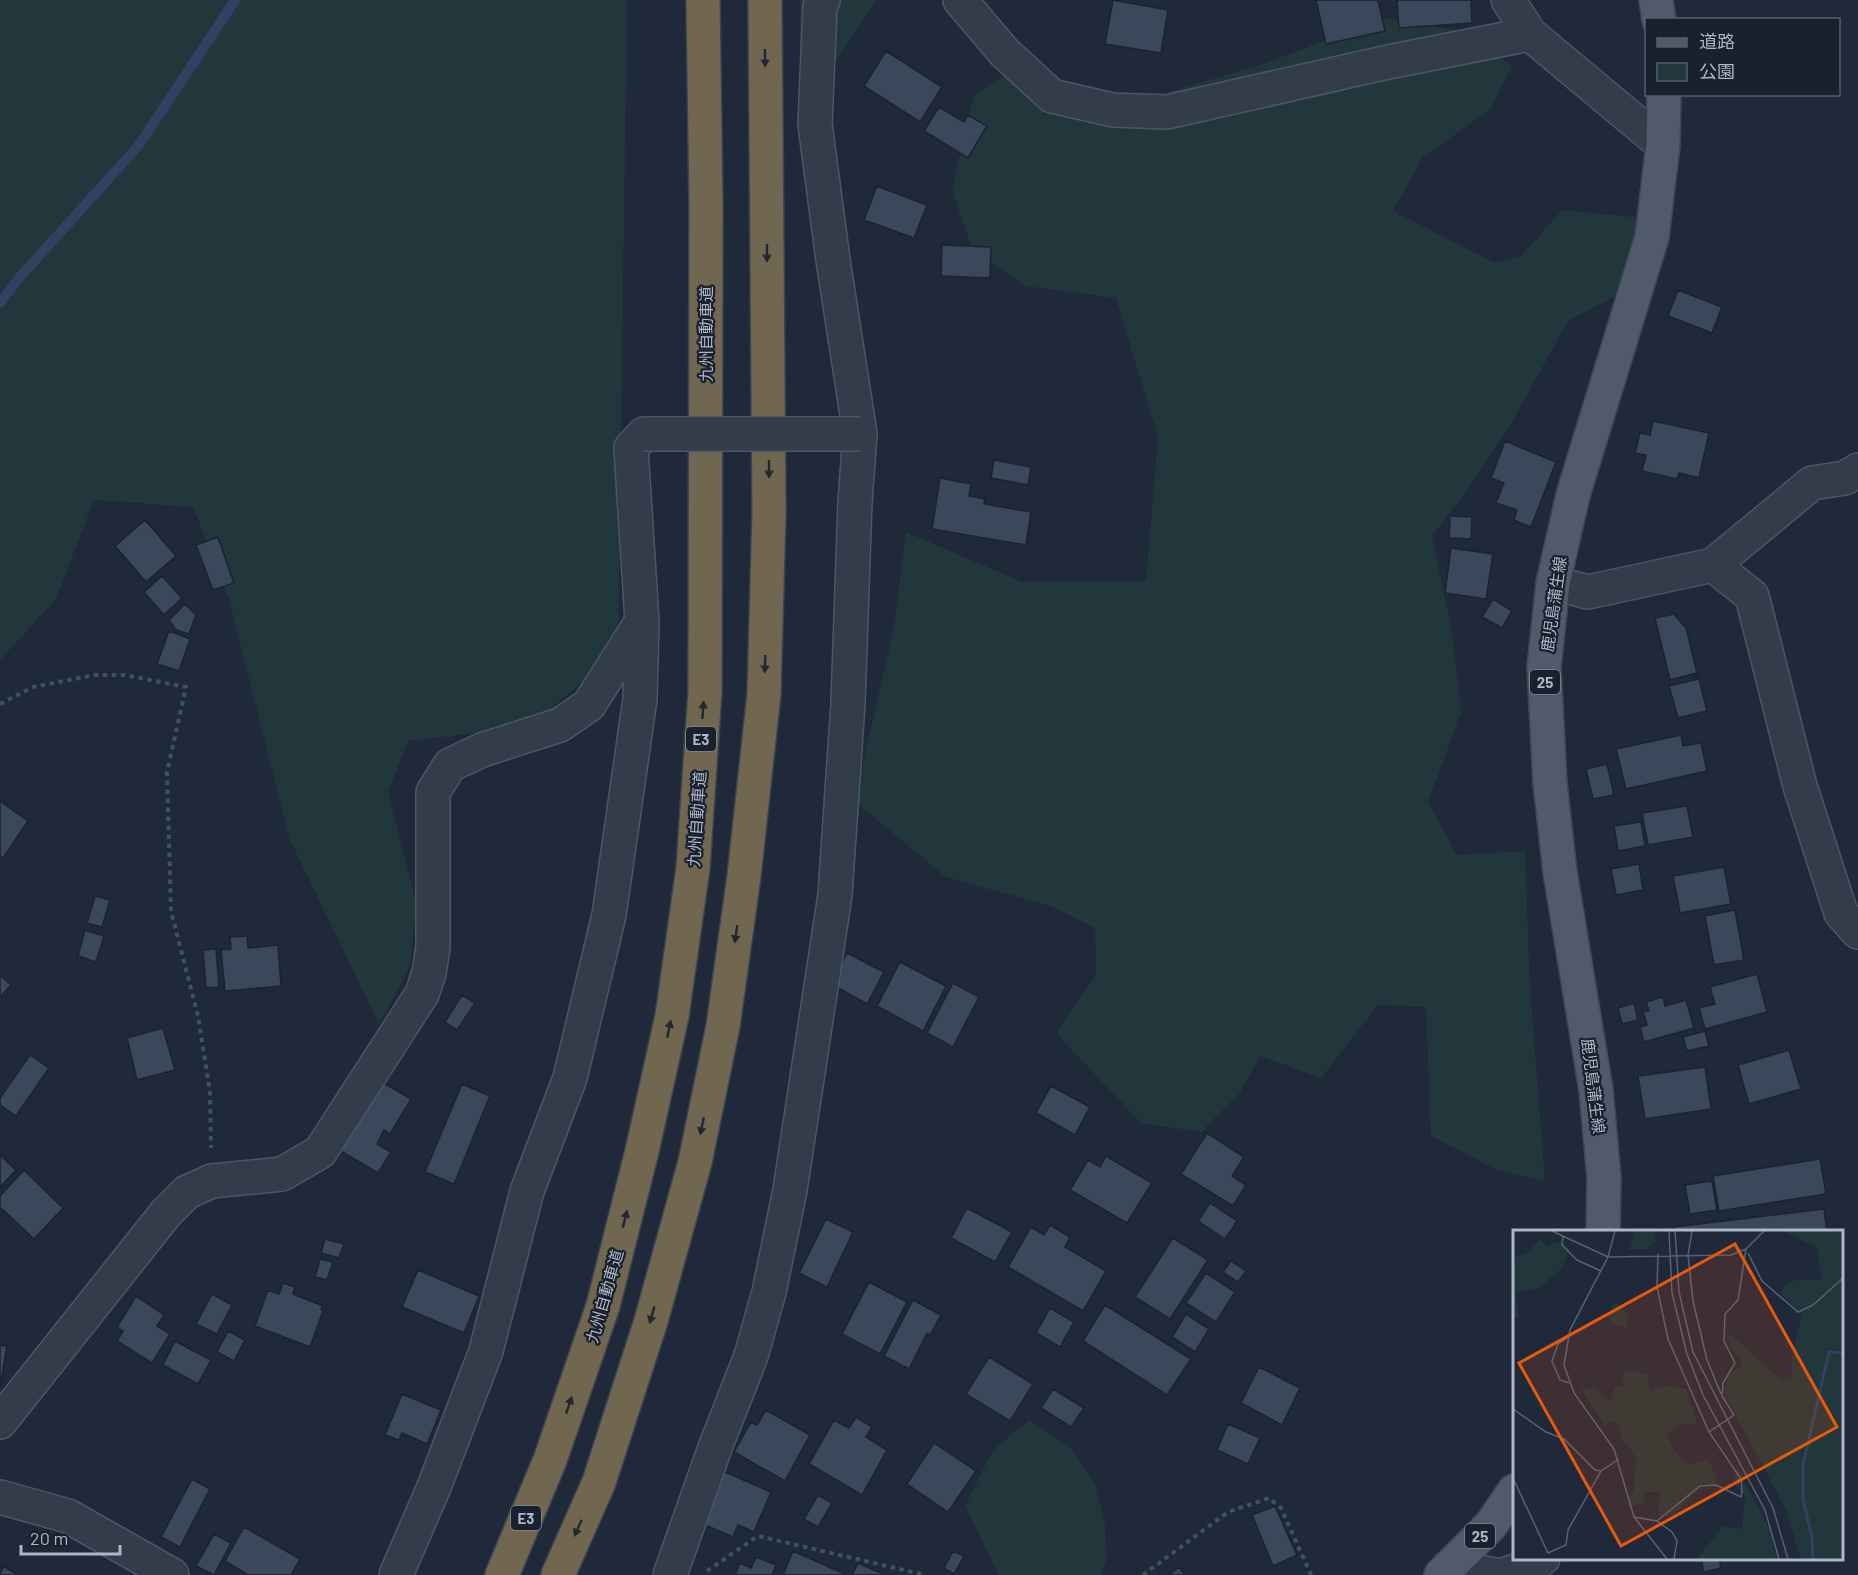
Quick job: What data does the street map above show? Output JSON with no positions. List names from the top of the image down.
{
  "streets": {
    "highway": ["九州自動車道", "E3"],
    "main road": ["鹿児島蒲生線", "25"]
  },
  "legend": ["道路", "公園"],
  "scale_bar": "20 m"
}
